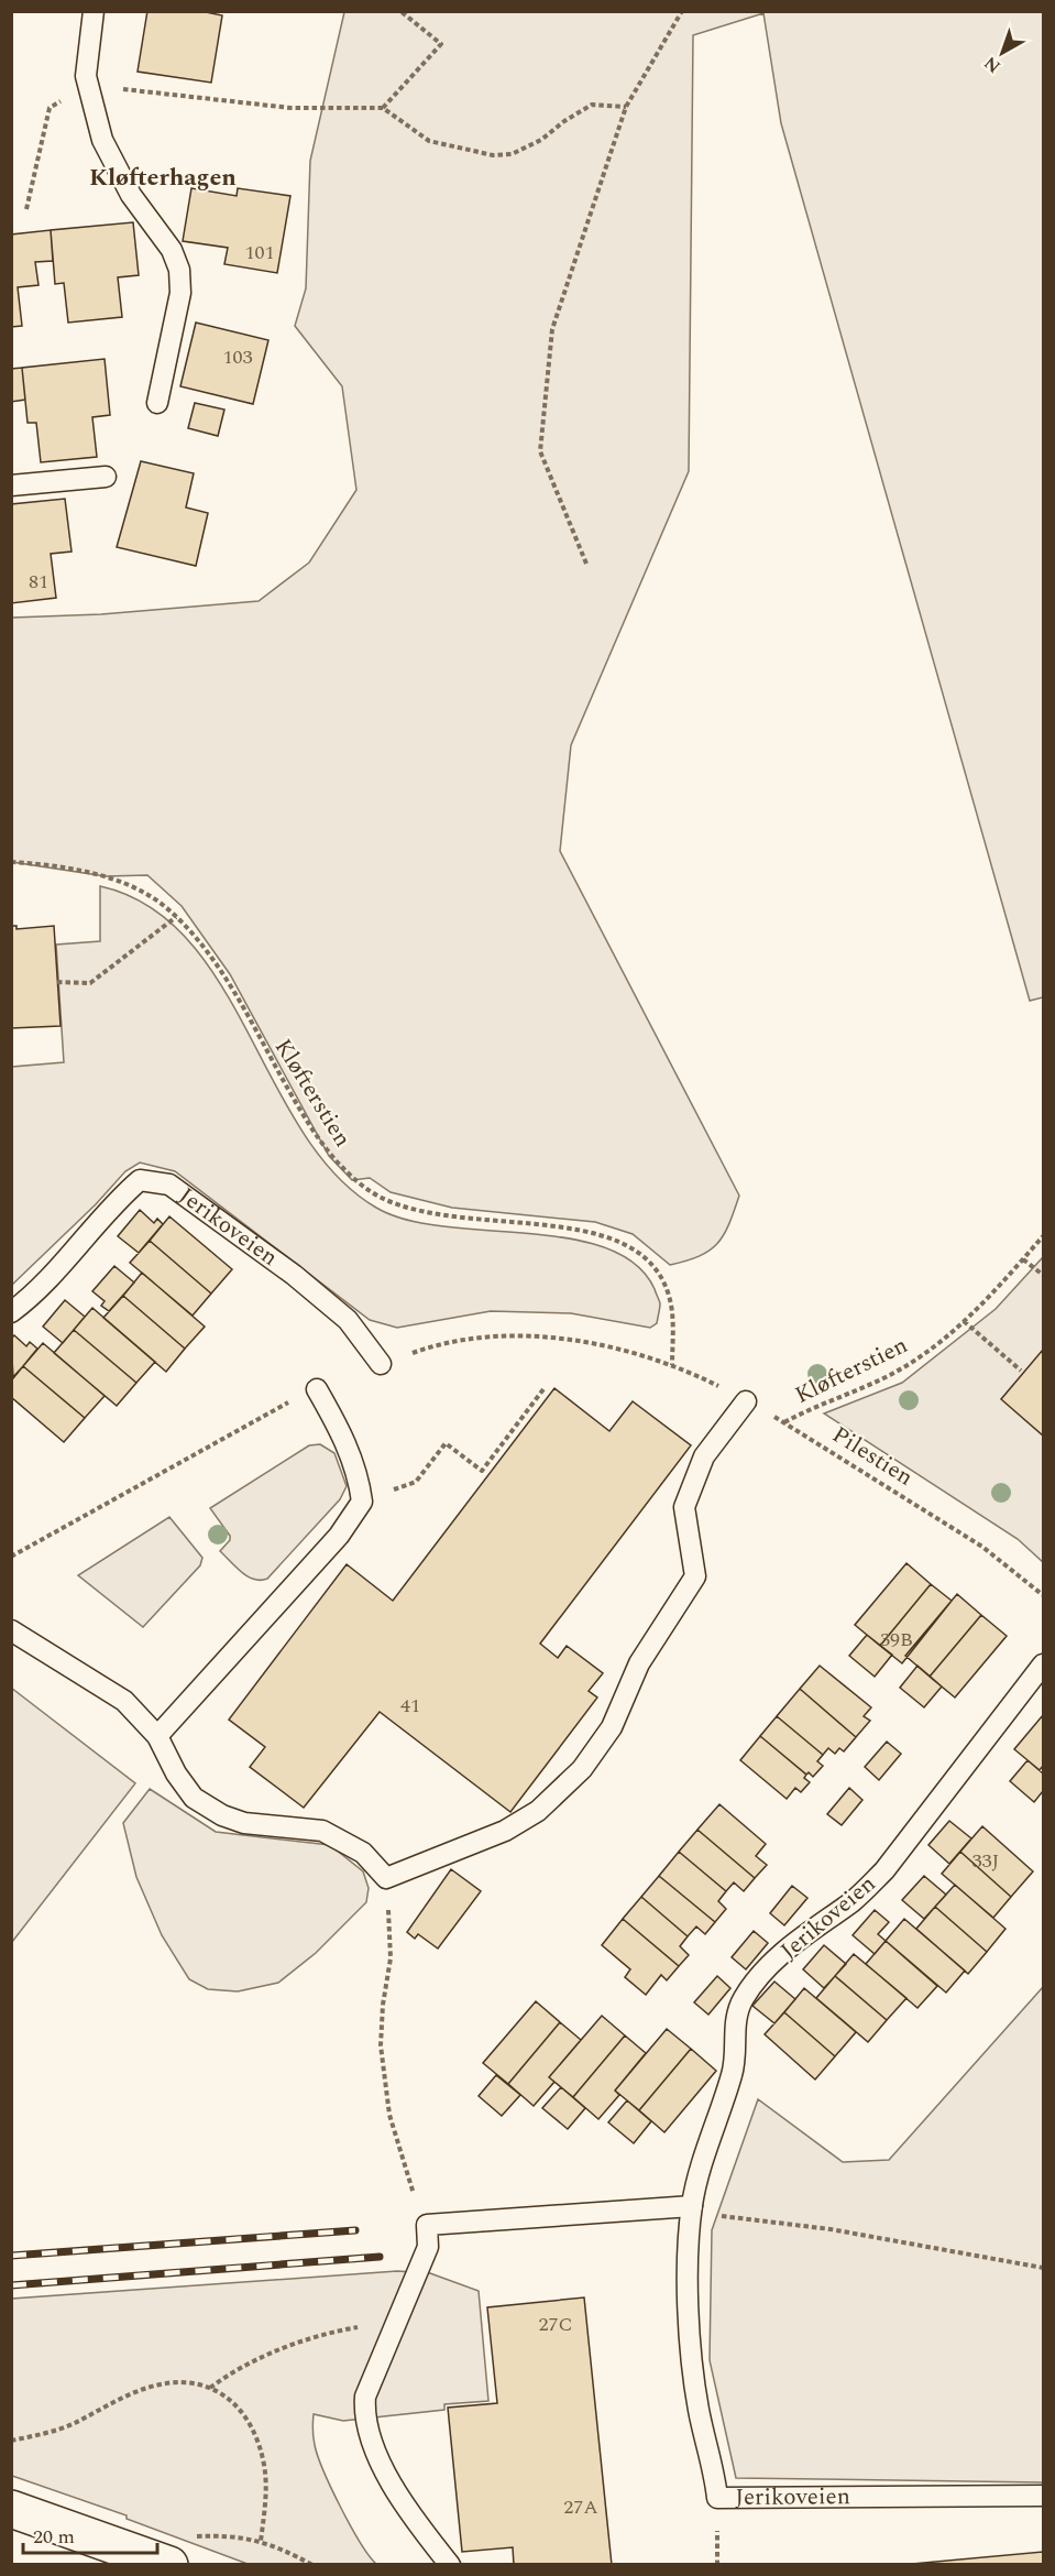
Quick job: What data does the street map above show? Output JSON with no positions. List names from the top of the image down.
{
  "streets": {
    "lane": ["Jerikoveien"],
    "path": ["Kløfterstien", "Pilestien"]
  },
  "crossings": [
    ["Kløfterstien", "Pilestien"]
  ],
  "districts": ["Kløfterhagen"],
  "house_numbers": [
    "101",
    "103",
    "81",
    "39B",
    "41",
    "33J",
    "27C",
    "27A"
  ],
  "scale_bar": "20 m",
  "north": "bottom left"
}
